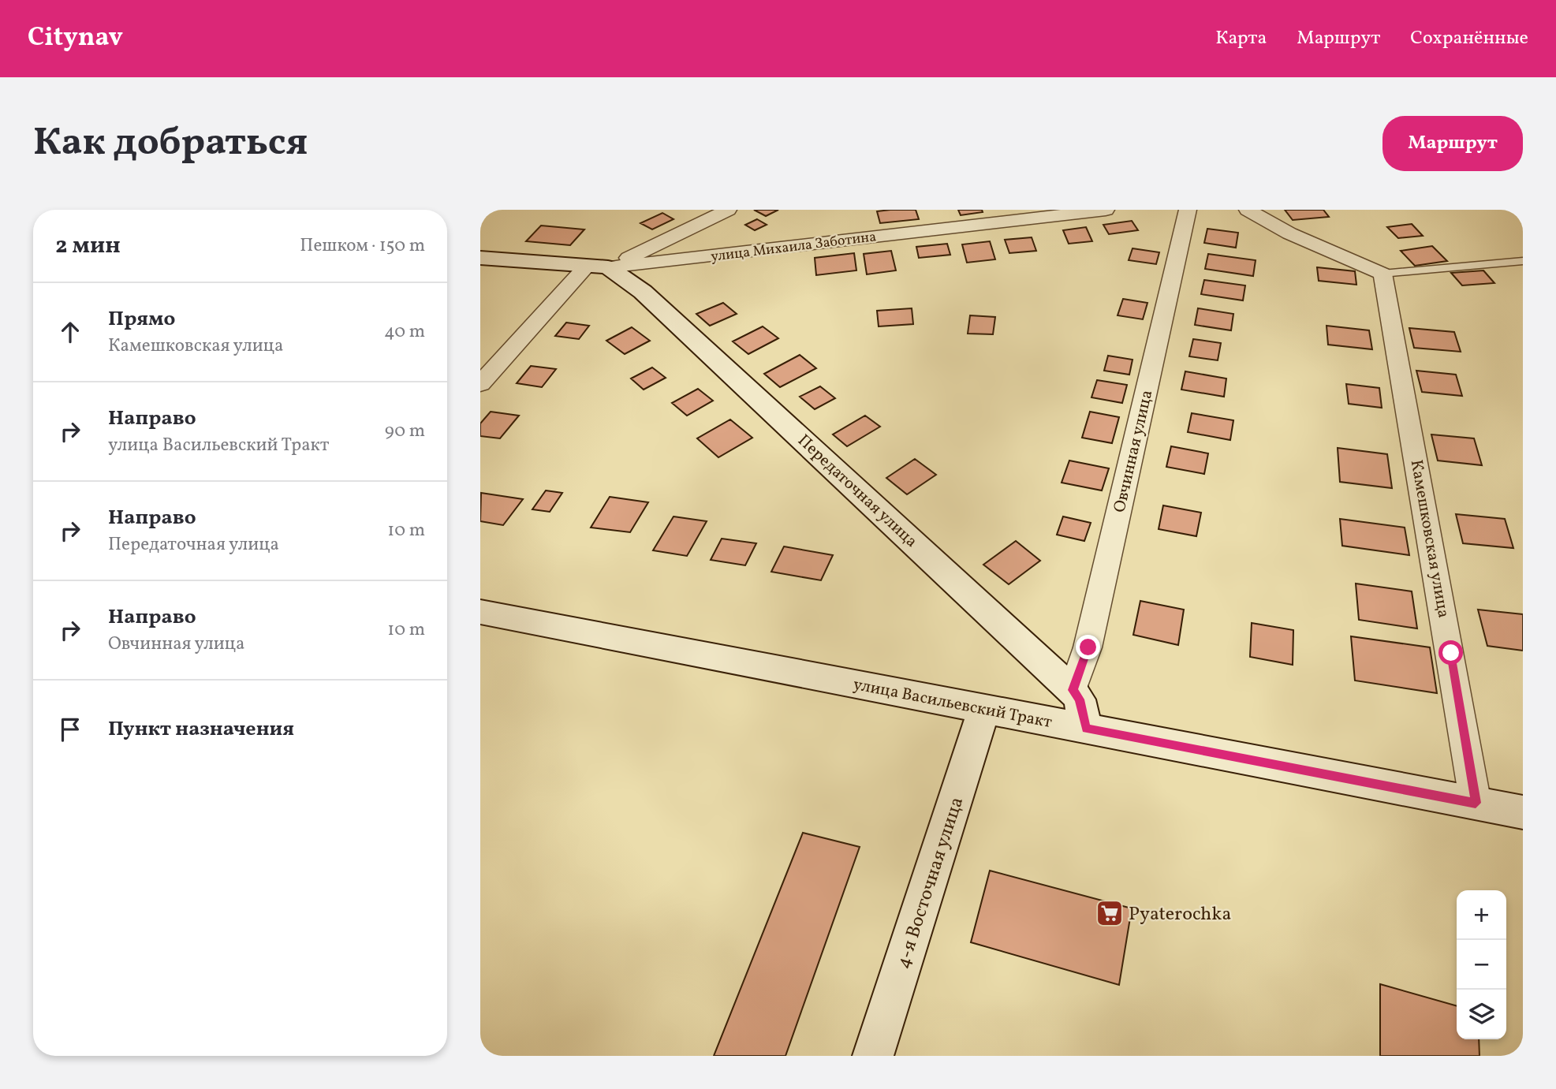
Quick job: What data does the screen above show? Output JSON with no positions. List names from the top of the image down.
{
  "streets": {
    "main road": [
      "улица Михаила Заботина",
      "Передаточная улица",
      "улица Васильевский Тракт",
      "4-я Восточная улица"
    ],
    "street": ["Овчинная улица", "Камешковская улица"]
  },
  "crossings": [
    ["улица Михаила Заботина", "Передаточная улица"],
    ["Овчинная улица", "Передаточная улица"],
    ["Передаточная улица", "улица Васильевский Тракт"],
    ["Камешковская улица", "улица Васильевский Тракт"],
    ["улица Васильевский Тракт", "4-я Восточная улица"]
  ],
  "places": {
    "supermarket": ["Pyaterochka"]
  },
  "page": {
    "header": "Citynav",
    "nav": ["Карта", "Маршрут", "Сохранённые"],
    "buttons": "Маршрут",
    "title": "Как добраться",
    "heading": ["2 мин", "Пешком · 150 m"],
    "list": [
      ["Прямо", "Камешковская улица", "40 m"],
      ["Направо", "улица Васильевский Тракт", "90 m"],
      ["Направо", "Передаточная улица", "10 m"],
      ["Направо", "Овчинная улица", "10 m"],
      "Пункт назначения"
    ],
    "map_buttons": ["+", "−"]
  }
}
